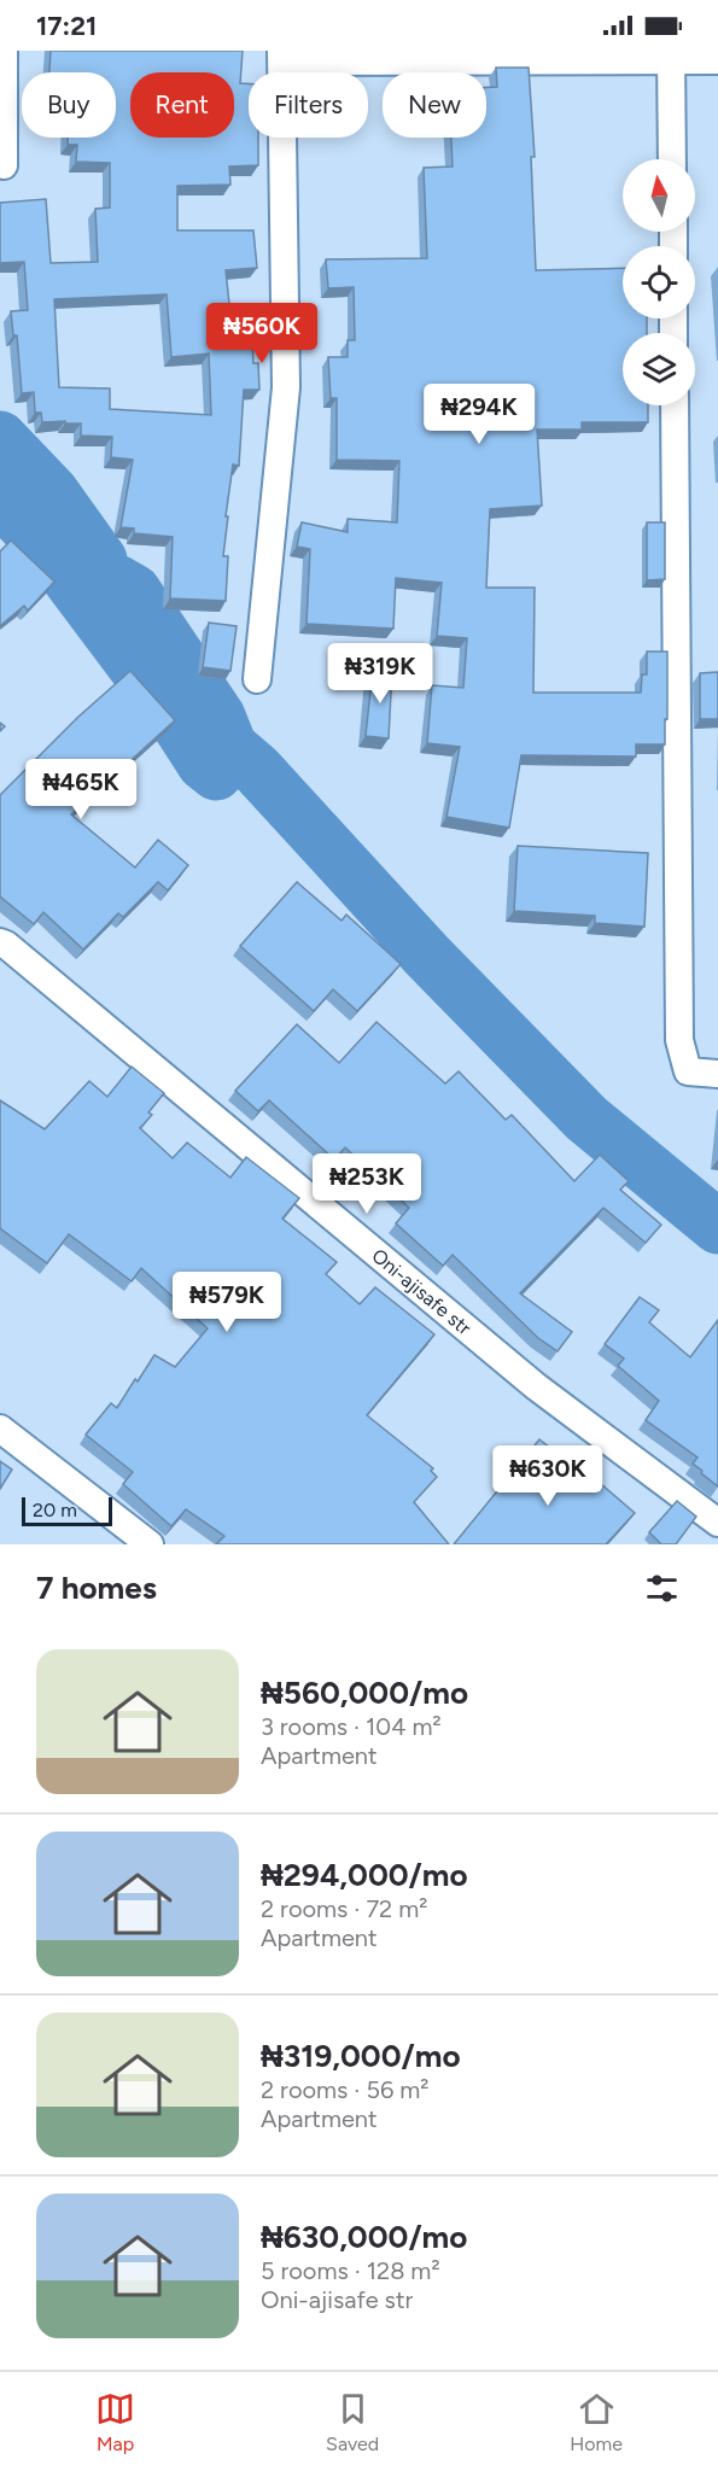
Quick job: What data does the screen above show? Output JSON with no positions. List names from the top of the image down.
{
  "streets": {
    "street": ["Oni-ajisafe str"]
  },
  "scale_bar": "20 m",
  "north": "top",
  "page": {
    "status": "17:21",
    "chip": [
      "Buy",
      "Rent",
      "Filters",
      "New"
    ],
    "price": [
      "₦560K",
      "₦294K",
      "₦319K",
      "₦465K",
      "₦253K",
      "₦579K",
      "₦630K"
    ],
    "scale": "20 m",
    "heading": "7 homes",
    "list": [
      {
        "name": "₦560,000/mo",
        "note": "3 rooms · 104 m² · Apartment"
      },
      {
        "name": "₦294,000/mo",
        "note": "2 rooms · 72 m² · Apartment"
      },
      {
        "name": "₦319,000/mo",
        "note": "2 rooms · 56 m² · Apartment"
      },
      {
        "name": "₦630,000/mo",
        "note": "5 rooms · 128 m² · Oni-ajisafe str"
      }
    ],
    "tabs": ["Map", "Saved", "Home"]
  }
}
